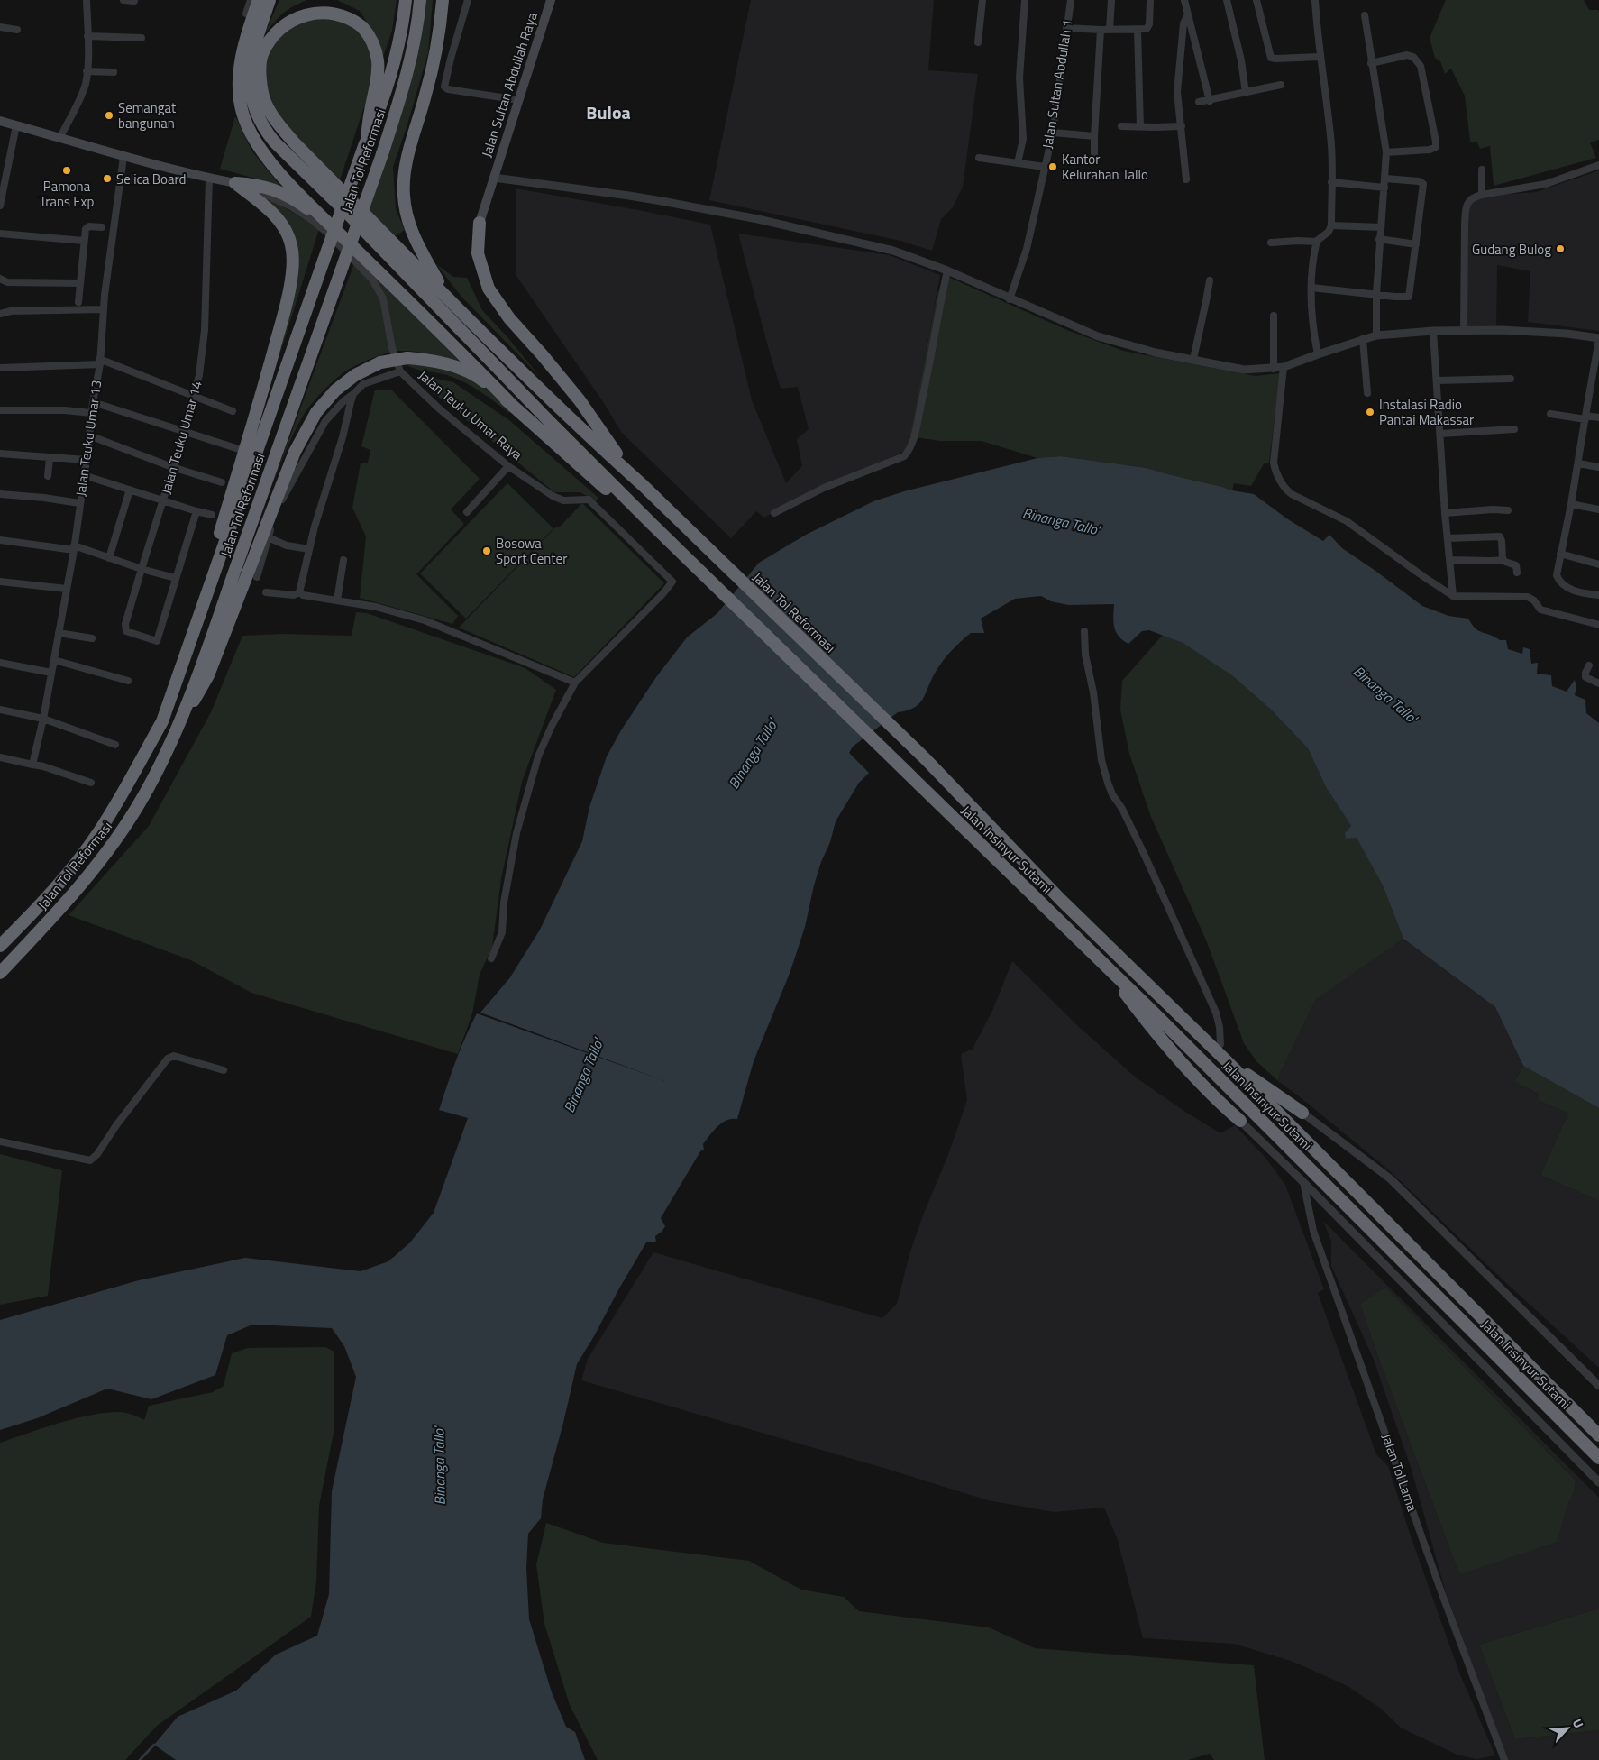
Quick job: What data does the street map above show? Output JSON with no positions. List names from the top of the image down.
{
  "streets": {
    "highway": ["Jalan Tol Reformasi", "Jalan Insinyur Sutami"],
    "main road": ["Jalan Sultan Abdullah Raya", "Jalan Teuku Umar Raya"],
    "street": [
      "Jalan Sultan Abdullah 1",
      "Jalan Teuku Umar 14",
      "Jalan Teuku Umar 13",
      "Jalan Tol Lama"
    ]
  },
  "crossings": [
    ["Jalan Tol Reformasi", "Jalan Insinyur Sutami"],
    ["Jalan Teuku Umar Raya", "Jalan Teuku Umar 14"],
    ["Jalan Teuku Umar Raya", "Jalan Teuku Umar 13"]
  ],
  "districts": ["Buloa"],
  "water": ["Binanga Tallo'"],
  "places": [
    "Semangat bangunan",
    "Kantor Kelurahan Tallo",
    "Pamona Trans Exp",
    "Selica Board",
    "Gudang Bulog",
    "Instalasi Radio Pantai Makassar",
    "Bosowa Sport Center"
  ],
  "north": "top right"
}
